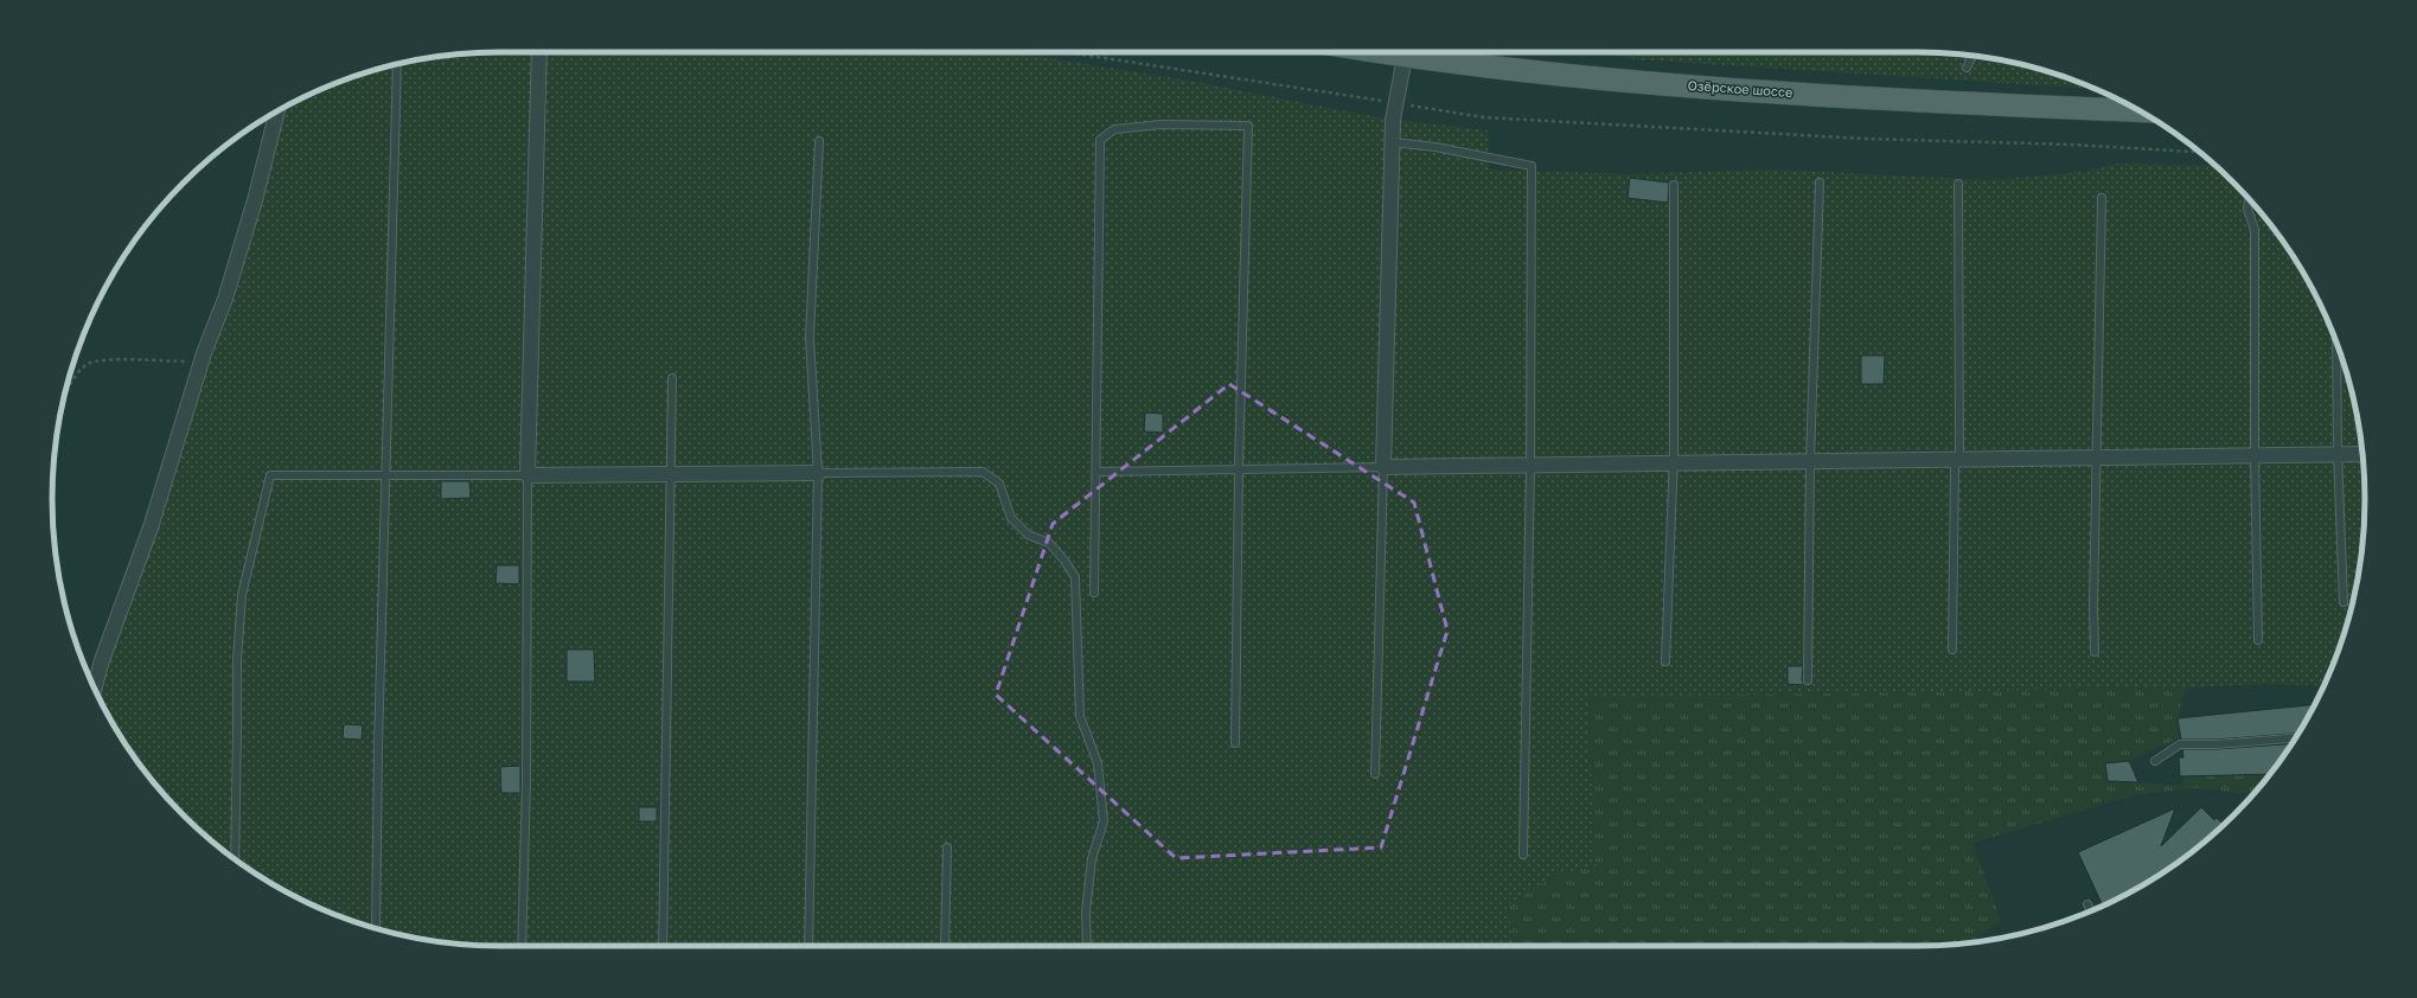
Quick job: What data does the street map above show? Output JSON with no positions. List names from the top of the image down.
{
  "streets": {
    "main road": ["Озёрское шоссе"]
  }
}
